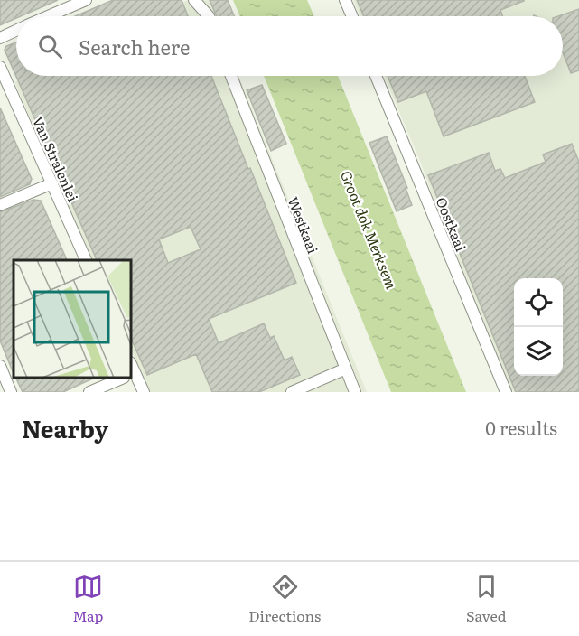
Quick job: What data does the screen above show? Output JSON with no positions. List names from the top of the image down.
{
  "streets": {
    "street": ["Van Stralenlei", "Oostkaai", "Westkaai"]
  },
  "water": ["Groot dok Merksem"],
  "page": {
    "search": "Search here",
    "heading": ["Nearby", "0 results"],
    "nav": ["Map", "Directions", "Saved"]
  }
}
